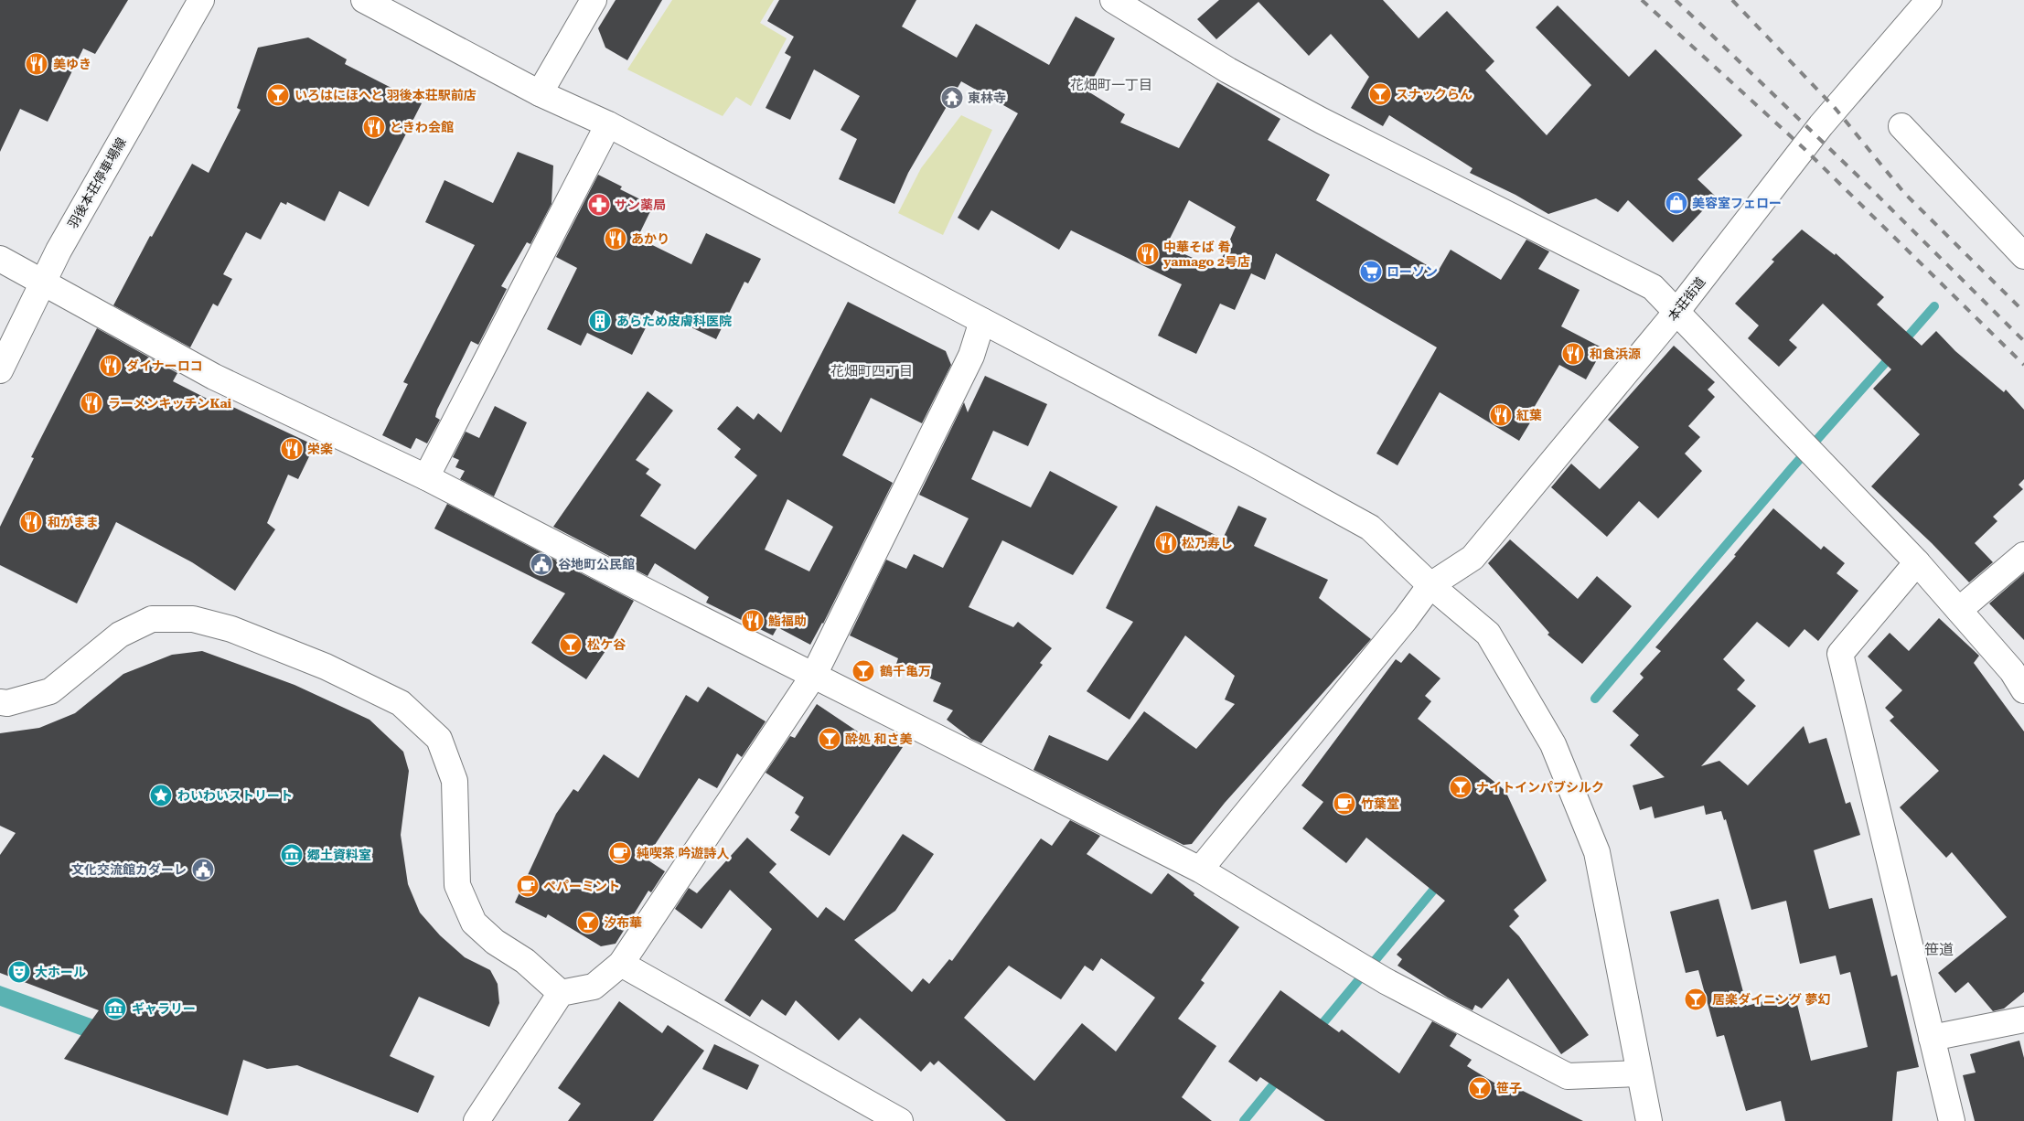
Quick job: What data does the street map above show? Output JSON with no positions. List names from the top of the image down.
{
  "streets": {
    "street": ["羽後本荘停車場線", "本荘街道"]
  },
  "districts": ["花畑町一丁目", "花畑町四丁目", "笹道"],
  "places": {
    "restaurant": [
      "美ゆき",
      "ときわ会館",
      "あかり",
      "中華そば 肴 yamago 2号店",
      "和食浜源",
      "ダイナーロコ",
      "ラーメンキッチンKai",
      "紅葉",
      "栄楽",
      "和がまま",
      "松乃寿し",
      "鮨福助"
    ],
    "bar": [
      "スナックらん",
      "いろはにほへと 羽後本荘駅前店",
      "松ケ谷",
      "鶴千亀万",
      "酔処 和さ美",
      "ナイトインパブシルク",
      "汐布華",
      "居楽ダイニング 夢幻",
      "笹子"
    ],
    "temple": ["東林寺"],
    "shop": ["美容室フェロー"],
    "pharmacy": ["サン薬局"],
    "supermarket": ["ローソン"],
    "building": ["あらため皮膚科医院"],
    "public building": ["谷地町公民館", "文化交流館カダーレ"],
    "place": ["わいわいストリート"],
    "cafe": ["竹葉堂", "純喫茶 吟遊詩人", "ペパーミント"],
    "museum": ["郷土資料室", "ギャラリー"],
    "theatre": ["大ホール"]
  }
}
